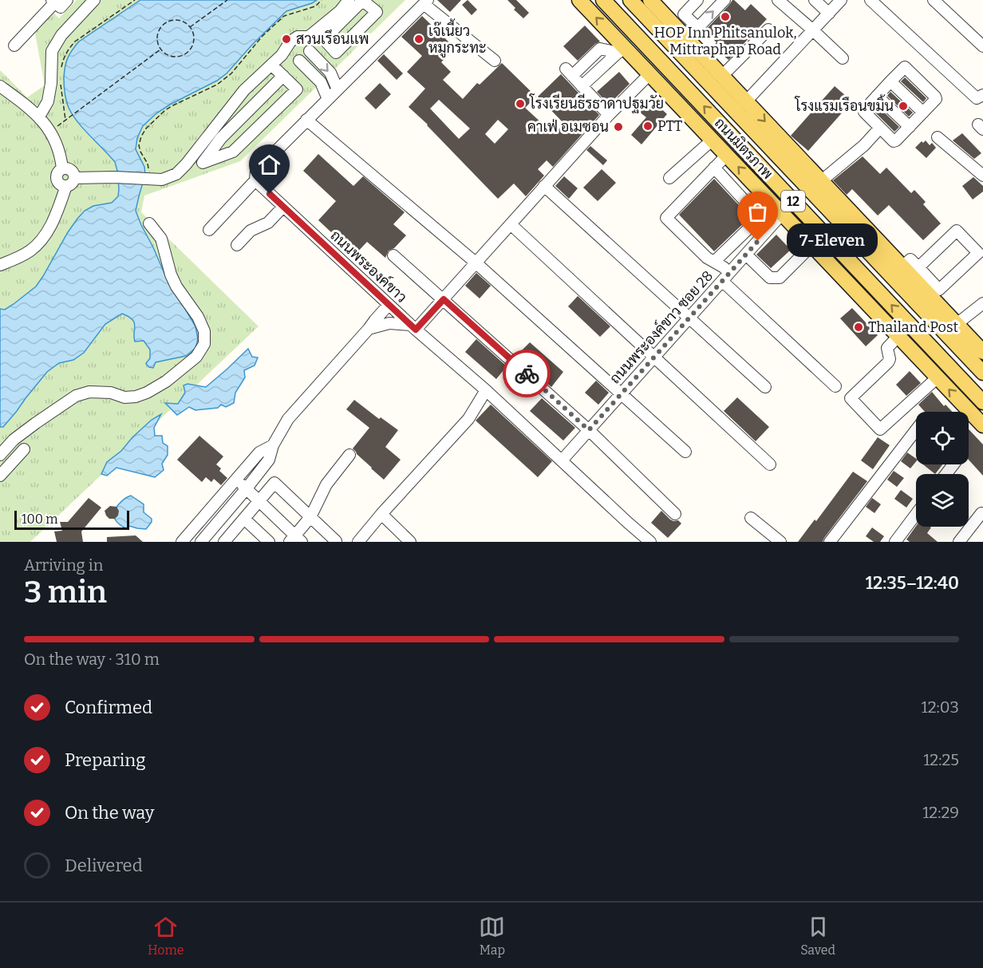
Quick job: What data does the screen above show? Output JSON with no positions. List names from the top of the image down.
{
  "streets": {
    "main road": ["ถนนมิตรภาพ", "12"],
    "street": ["ถนนพระองค์ขาว", "ถนนพระองค์ขาว ซอย 28"]
  },
  "crossings": [
    ["ถนนพระองค์ขาว", "ถนนพระองค์ขาว ซอย 28"]
  ],
  "places": [
    "HOP Inn Phitsanulok, Mittraphap Road",
    "สวนเรึอนเเพ",
    "เจ๊เนี้ยว หมูกระทะ",
    "โรงเรียนธีรธาดาปฐมวัย",
    "โรงแรมเรือนขมิ้น",
    "PTT",
    "คาเฟ่ อเมซอน",
    "7-Eleven",
    "Thailand Post"
  ],
  "scale_bar": "100 m",
  "page": {
    "bubble": "7-Eleven",
    "scale": "100 m",
    "heading": ["3 min", "Arriving in", "12:35–12:40"],
    "bar": "On the way · 310 m",
    "list": [
      ["Confirmed", "12:03"],
      ["Preparing", "12:25"],
      ["On the way", "12:29"],
      "Delivered"
    ],
    "tabs": ["Home", "Map", "Saved"]
  }
}
